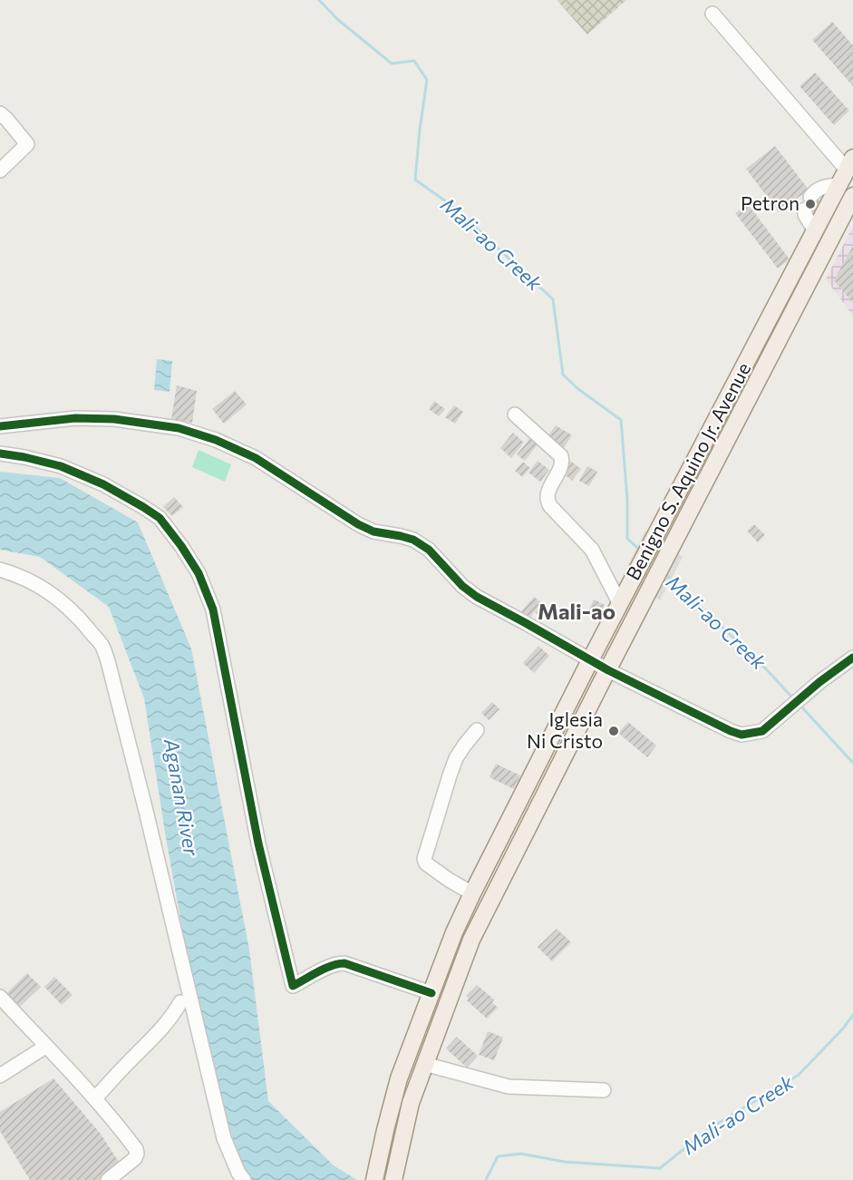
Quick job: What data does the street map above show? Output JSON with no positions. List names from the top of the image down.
{
  "streets": {
    "main road": ["Benigno S. Aquino Jr. Avenue"]
  },
  "districts": ["Mali-ao"],
  "water": ["Mali-ao Creek", "Aganan River"],
  "places": ["Petron", "Iglesia Ni Cristo"]
}
